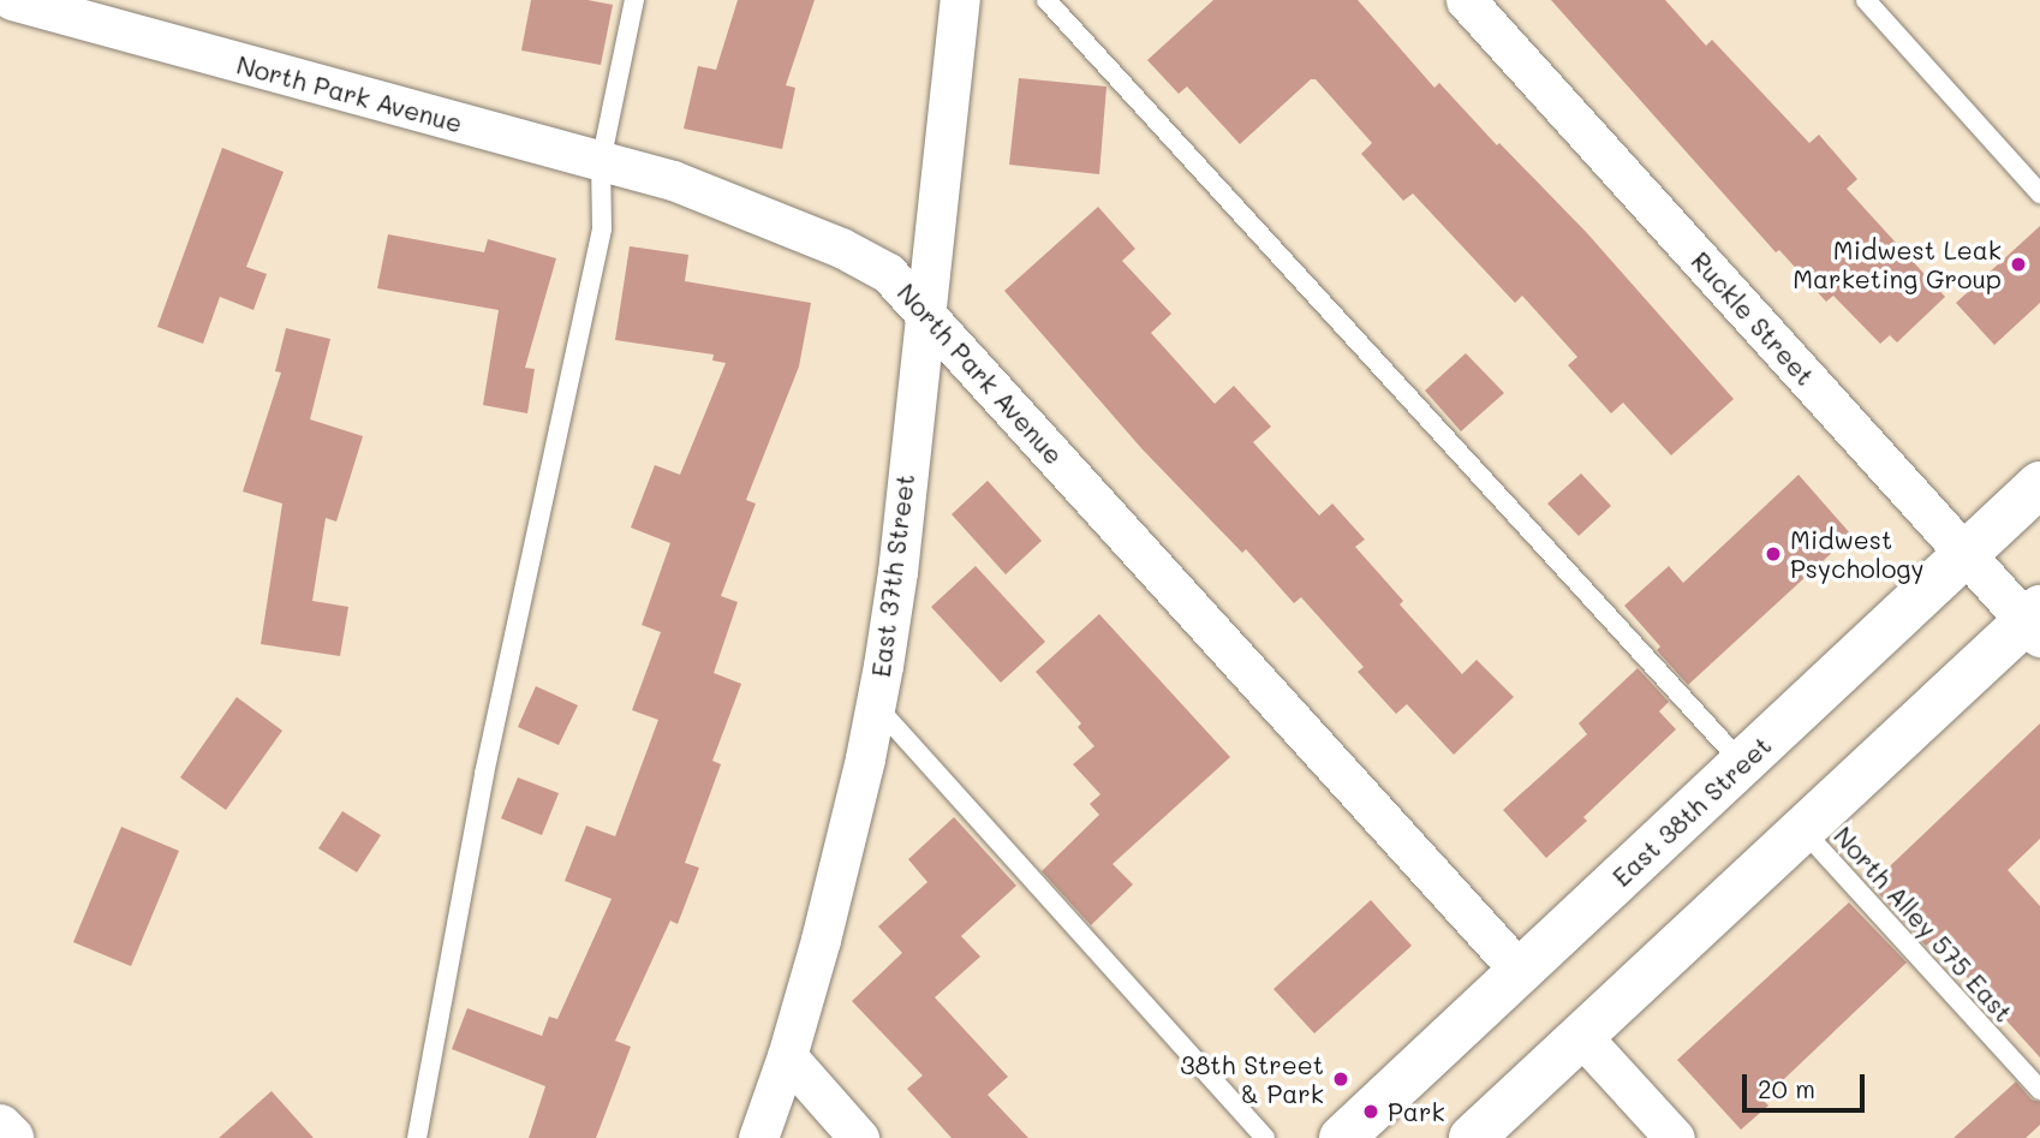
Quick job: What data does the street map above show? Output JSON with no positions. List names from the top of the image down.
{
  "streets": {
    "main road": ["East 38th Street"],
    "street": ["North Park Avenue", "Ruckle Street", "East 37th Street"],
    "lane": ["North Alley 575 East"]
  },
  "crossings": [
    ["North Park Avenue", "East 37th Street"],
    ["North Park Avenue", "East 38th Street"],
    ["Ruckle Street", "East 38th Street"]
  ],
  "places": [
    "Midwest Leak Marketing Group",
    "Midwest Psychology",
    "38th Street & Park",
    "Park"
  ],
  "scale_bar": "20 m"
}
